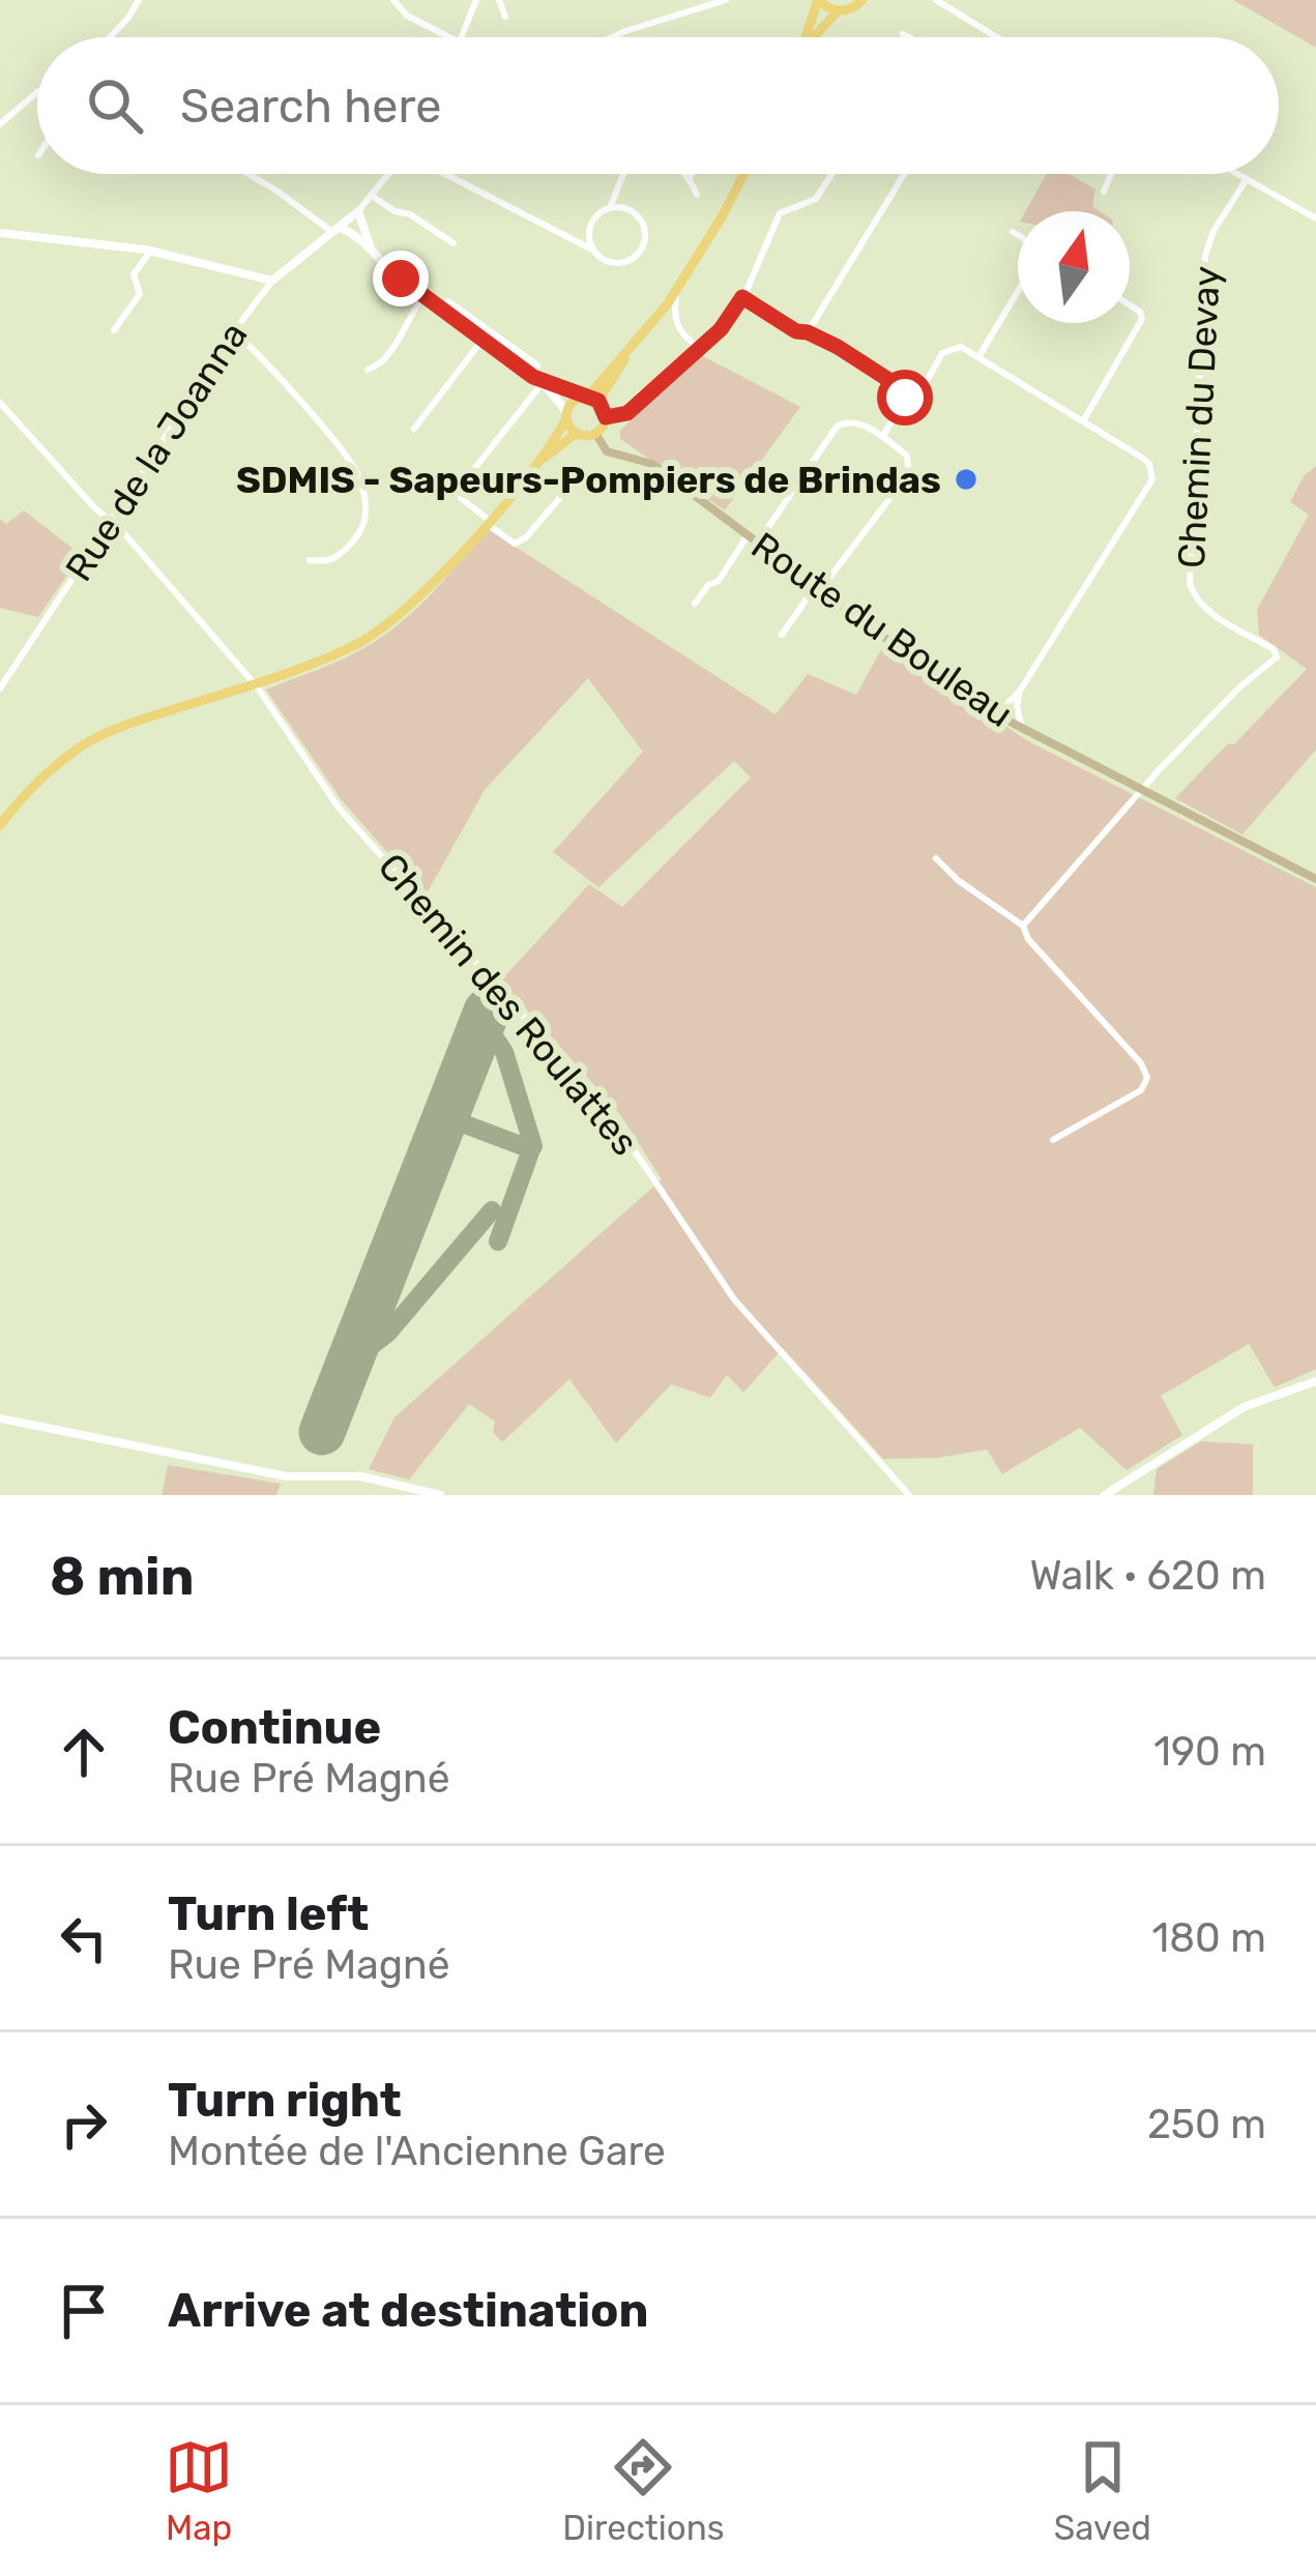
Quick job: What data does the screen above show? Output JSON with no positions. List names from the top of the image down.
{
  "streets": {
    "main road": ["Route du Bouleau"],
    "street": ["Chemin du Devay", "Rue de la Joanna", "Chemin des Roulattes"]
  },
  "crossings": [
    ["Chemin du Devay", "Route du Bouleau"],
    ["Rue de la Joanna", "Chemin des Roulattes"]
  ],
  "places": ["SDMIS - Sapeurs-Pompiers de Brindas"],
  "north": "top",
  "page": {
    "search": "Search here",
    "heading": ["8 min", "Walk · 620 m"],
    "list": [
      ["Continue", "Rue Pré Magné", "190 m"],
      ["Turn left", "Rue Pré Magné", "180 m"],
      ["Turn right", "Montée de l'Ancienne Gare", "250 m"],
      "Arrive at destination"
    ],
    "nav": ["Map", "Directions", "Saved"]
  }
}
